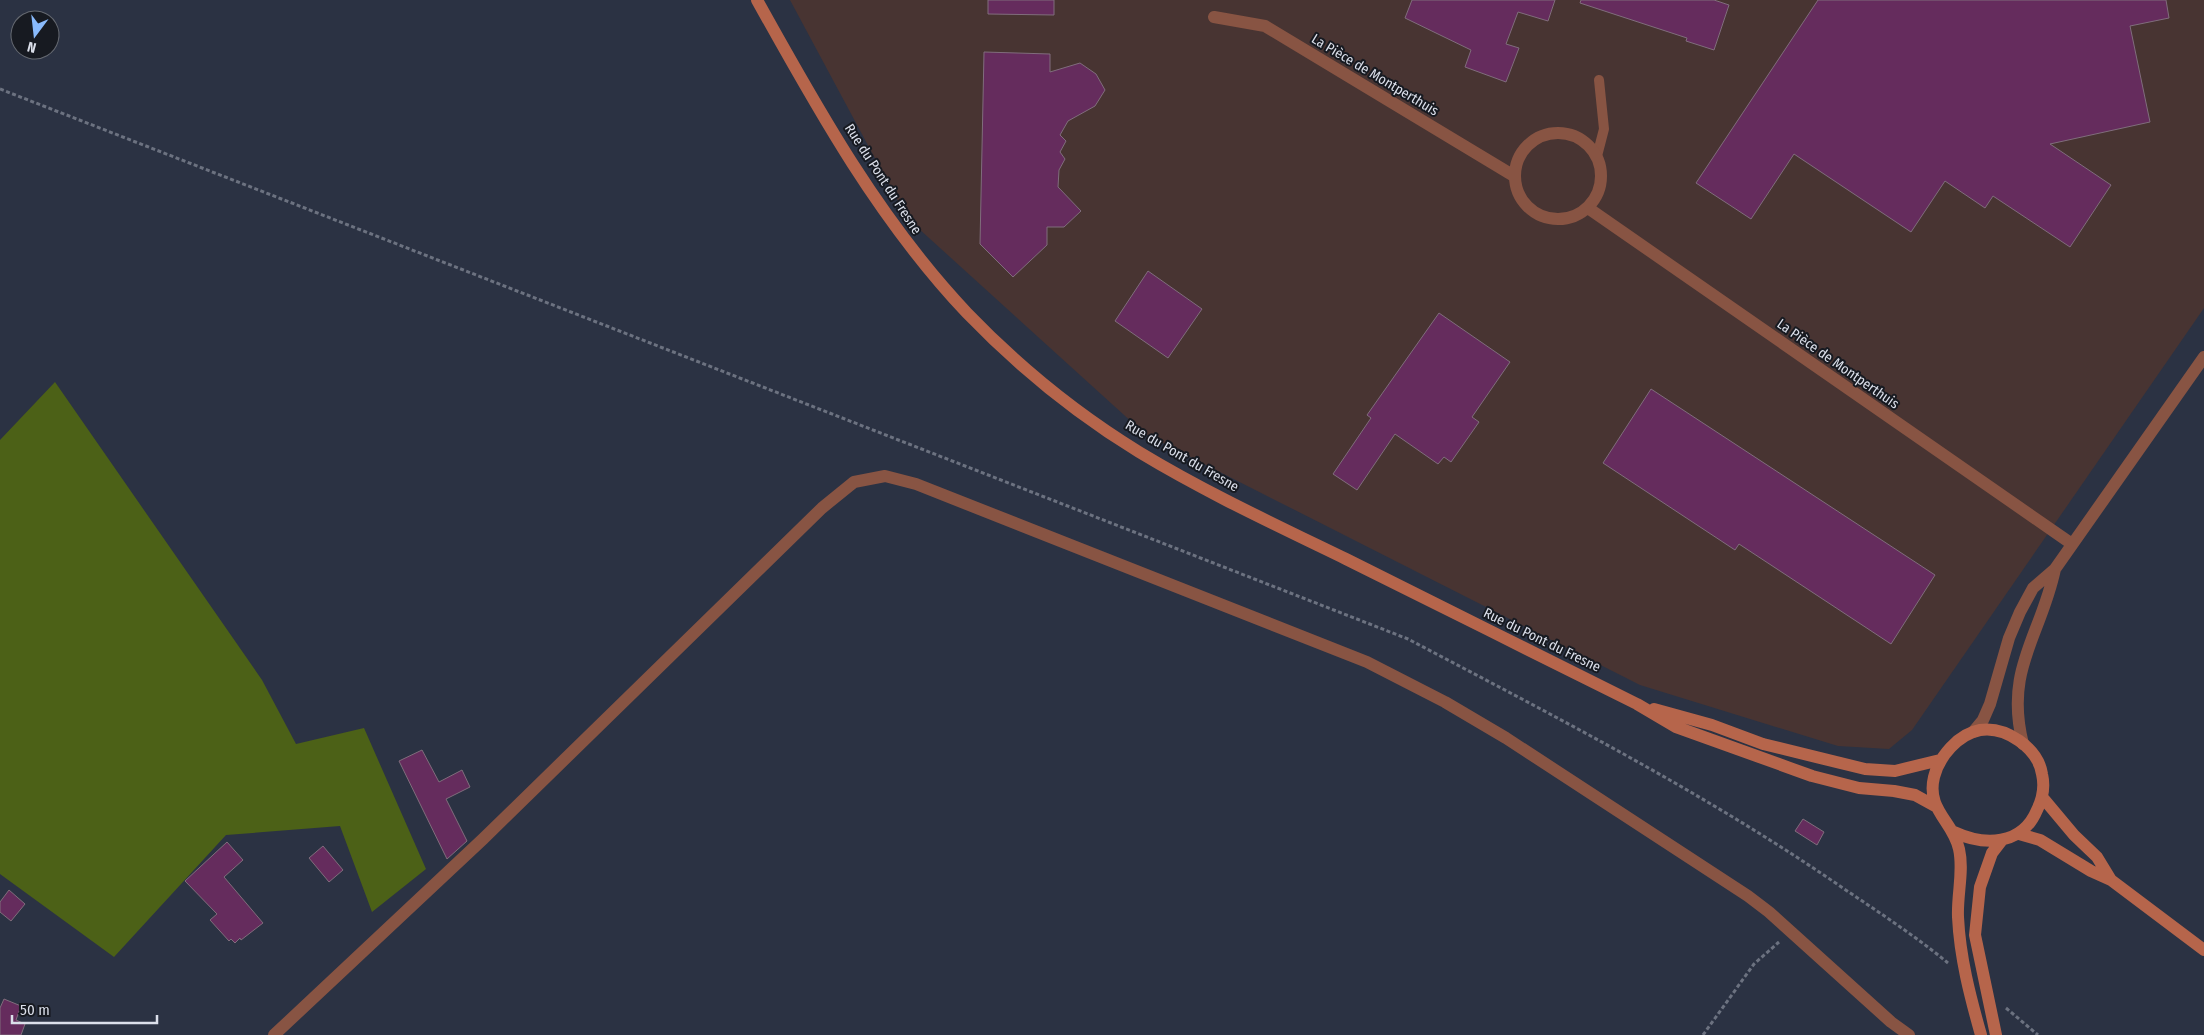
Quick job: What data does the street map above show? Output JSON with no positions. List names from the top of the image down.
{
  "streets": {
    "main road": ["Rue du Pont du Fresne"],
    "street": ["La Pièce de Montperthuis"]
  },
  "scale_bar": "50 m",
  "north": "bottom"
}
